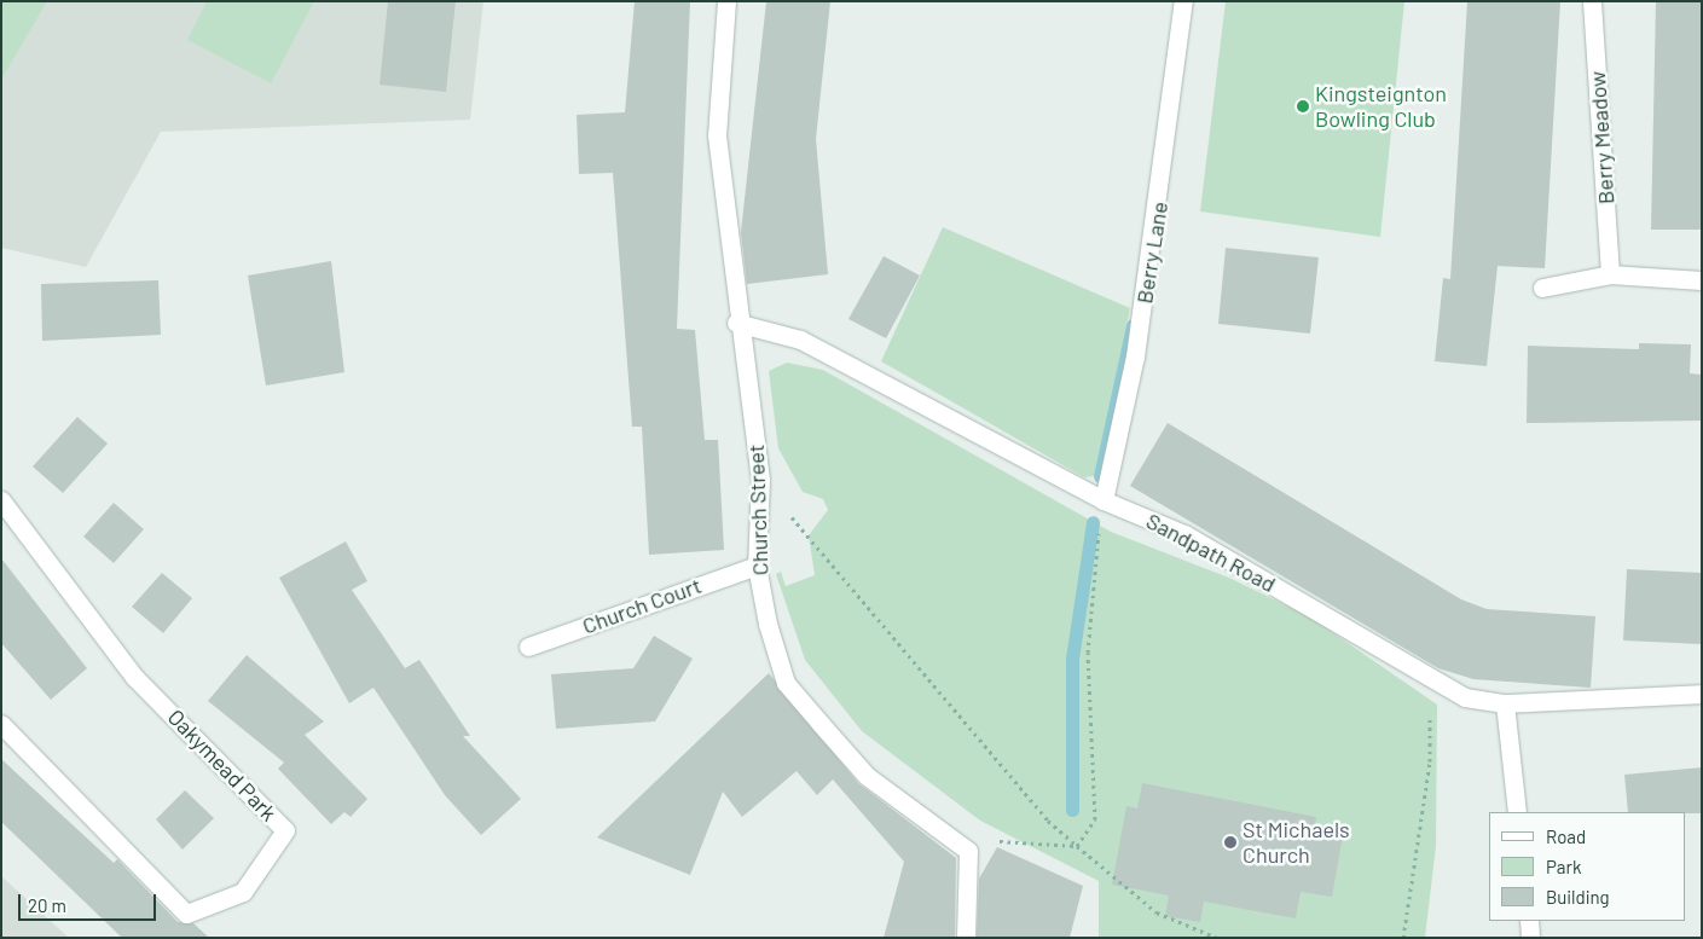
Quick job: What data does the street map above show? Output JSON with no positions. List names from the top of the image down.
{
  "streets": {
    "street": [
      "Berry Meadow",
      "Berry Lane",
      "Church Street",
      "Sandpath Road",
      "Church Court",
      "Oakymead Park"
    ]
  },
  "crossings": [
    ["Berry Lane", "Sandpath Road"],
    ["Church Street", "Sandpath Road"],
    ["Church Street", "Church Court"]
  ],
  "places": ["Kingsteignton Bowling Club", "St Michaels Church"],
  "legend": ["Road", "Park", "Building"],
  "scale_bar": "20 m"
}
